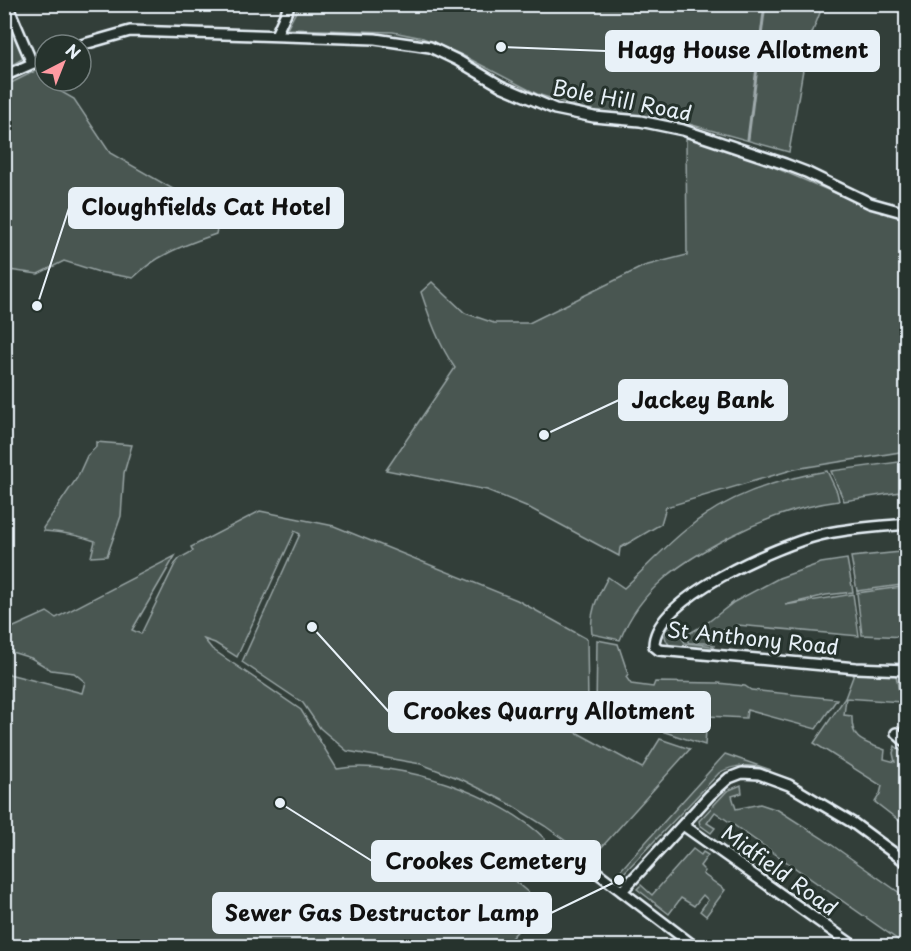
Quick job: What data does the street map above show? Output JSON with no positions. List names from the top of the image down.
{
  "streets": {
    "street": ["Bole Hill Road", "St Anthony Road", "Midfield Road"]
  },
  "places": [
    "Hagg House Allotment",
    "Cloughfields Cat Hotel",
    "Jackey Bank",
    "Crookes Quarry Allotment",
    "Crookes Cemetery",
    "Sewer Gas Destructor Lamp"
  ],
  "north": "top right"
}
